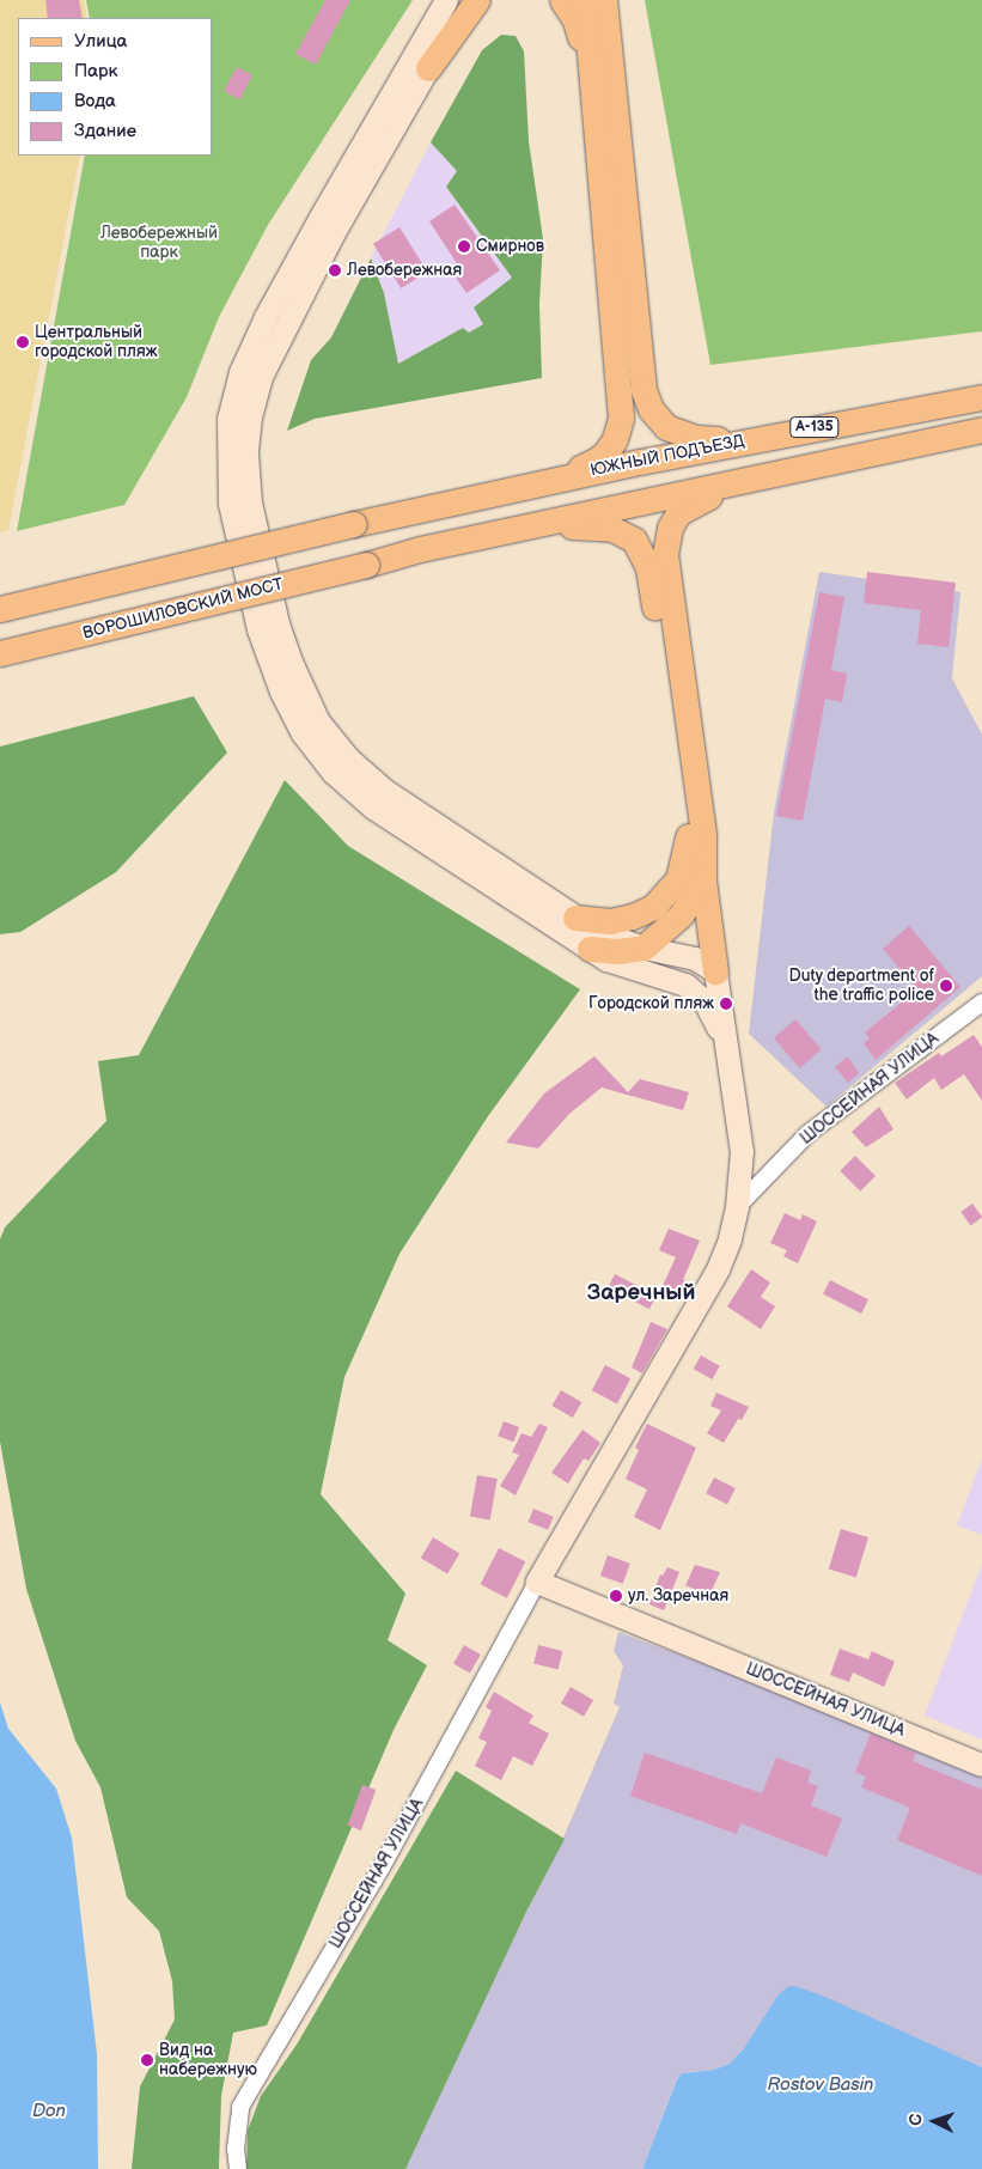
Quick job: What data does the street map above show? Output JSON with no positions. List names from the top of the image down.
{
  "streets": {
    "main road": [
      "А-135",
      "ЮЖНЫЙ ПОДЪЕЗД",
      "ВОРОШИЛОВСКИЙ МОСТ",
      "ШОССЕЙНАЯ УЛИЦА"
    ]
  },
  "crossings": [
    ["А-135", "ВОРОШИЛОВСКИЙ МОСТ"]
  ],
  "districts": ["Заречный"],
  "water": ["Rostov Basin", "Don"],
  "parks": ["Левобережный парк"],
  "places": [
    "Смирнов",
    "Левобережная",
    "Центральный городской пляж",
    "Duty department of the traffic police",
    "Городской пляж",
    "ул. Заречная",
    "Вид на набережную"
  ],
  "legend": [
    "Улица",
    "Парк",
    "Вода",
    "Здание"
  ],
  "north": "left"
}
